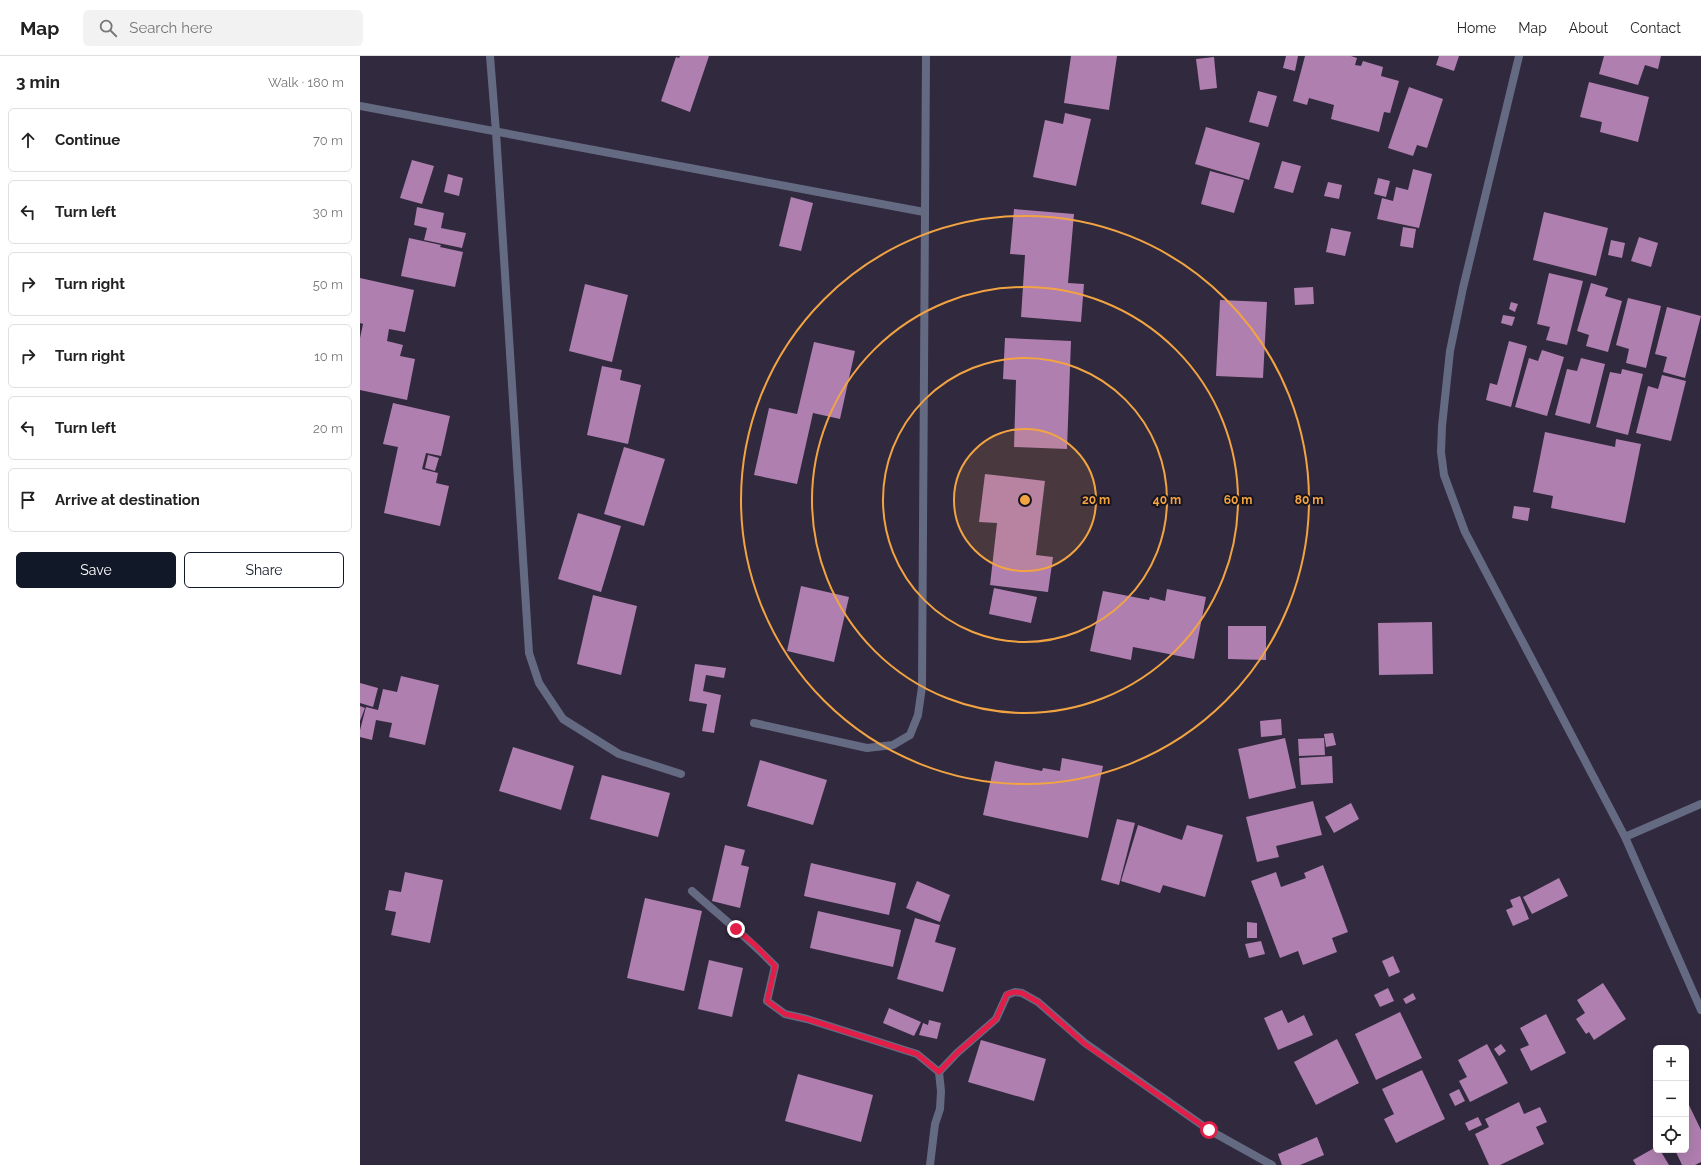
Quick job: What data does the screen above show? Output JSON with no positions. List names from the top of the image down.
{
  "page": {
    "header": "Map",
    "search": "Search here",
    "nav": [
      "Home",
      "Map",
      "About",
      "Contact"
    ],
    "heading": ["3 min", "Walk · 180 m"],
    "list": [
      ["Continue", "70 m"],
      ["Turn left", "30 m"],
      ["Turn right", "50 m"],
      ["Turn right", "10 m"],
      ["Turn left", "20 m"],
      "Arrive at destination"
    ],
    "buttons": ["Save", "Share"],
    "map_buttons": ["+", "−"]
  },
  "rings": [
    "20 m",
    "40 m",
    "60 m",
    "80 m"
  ]
}
